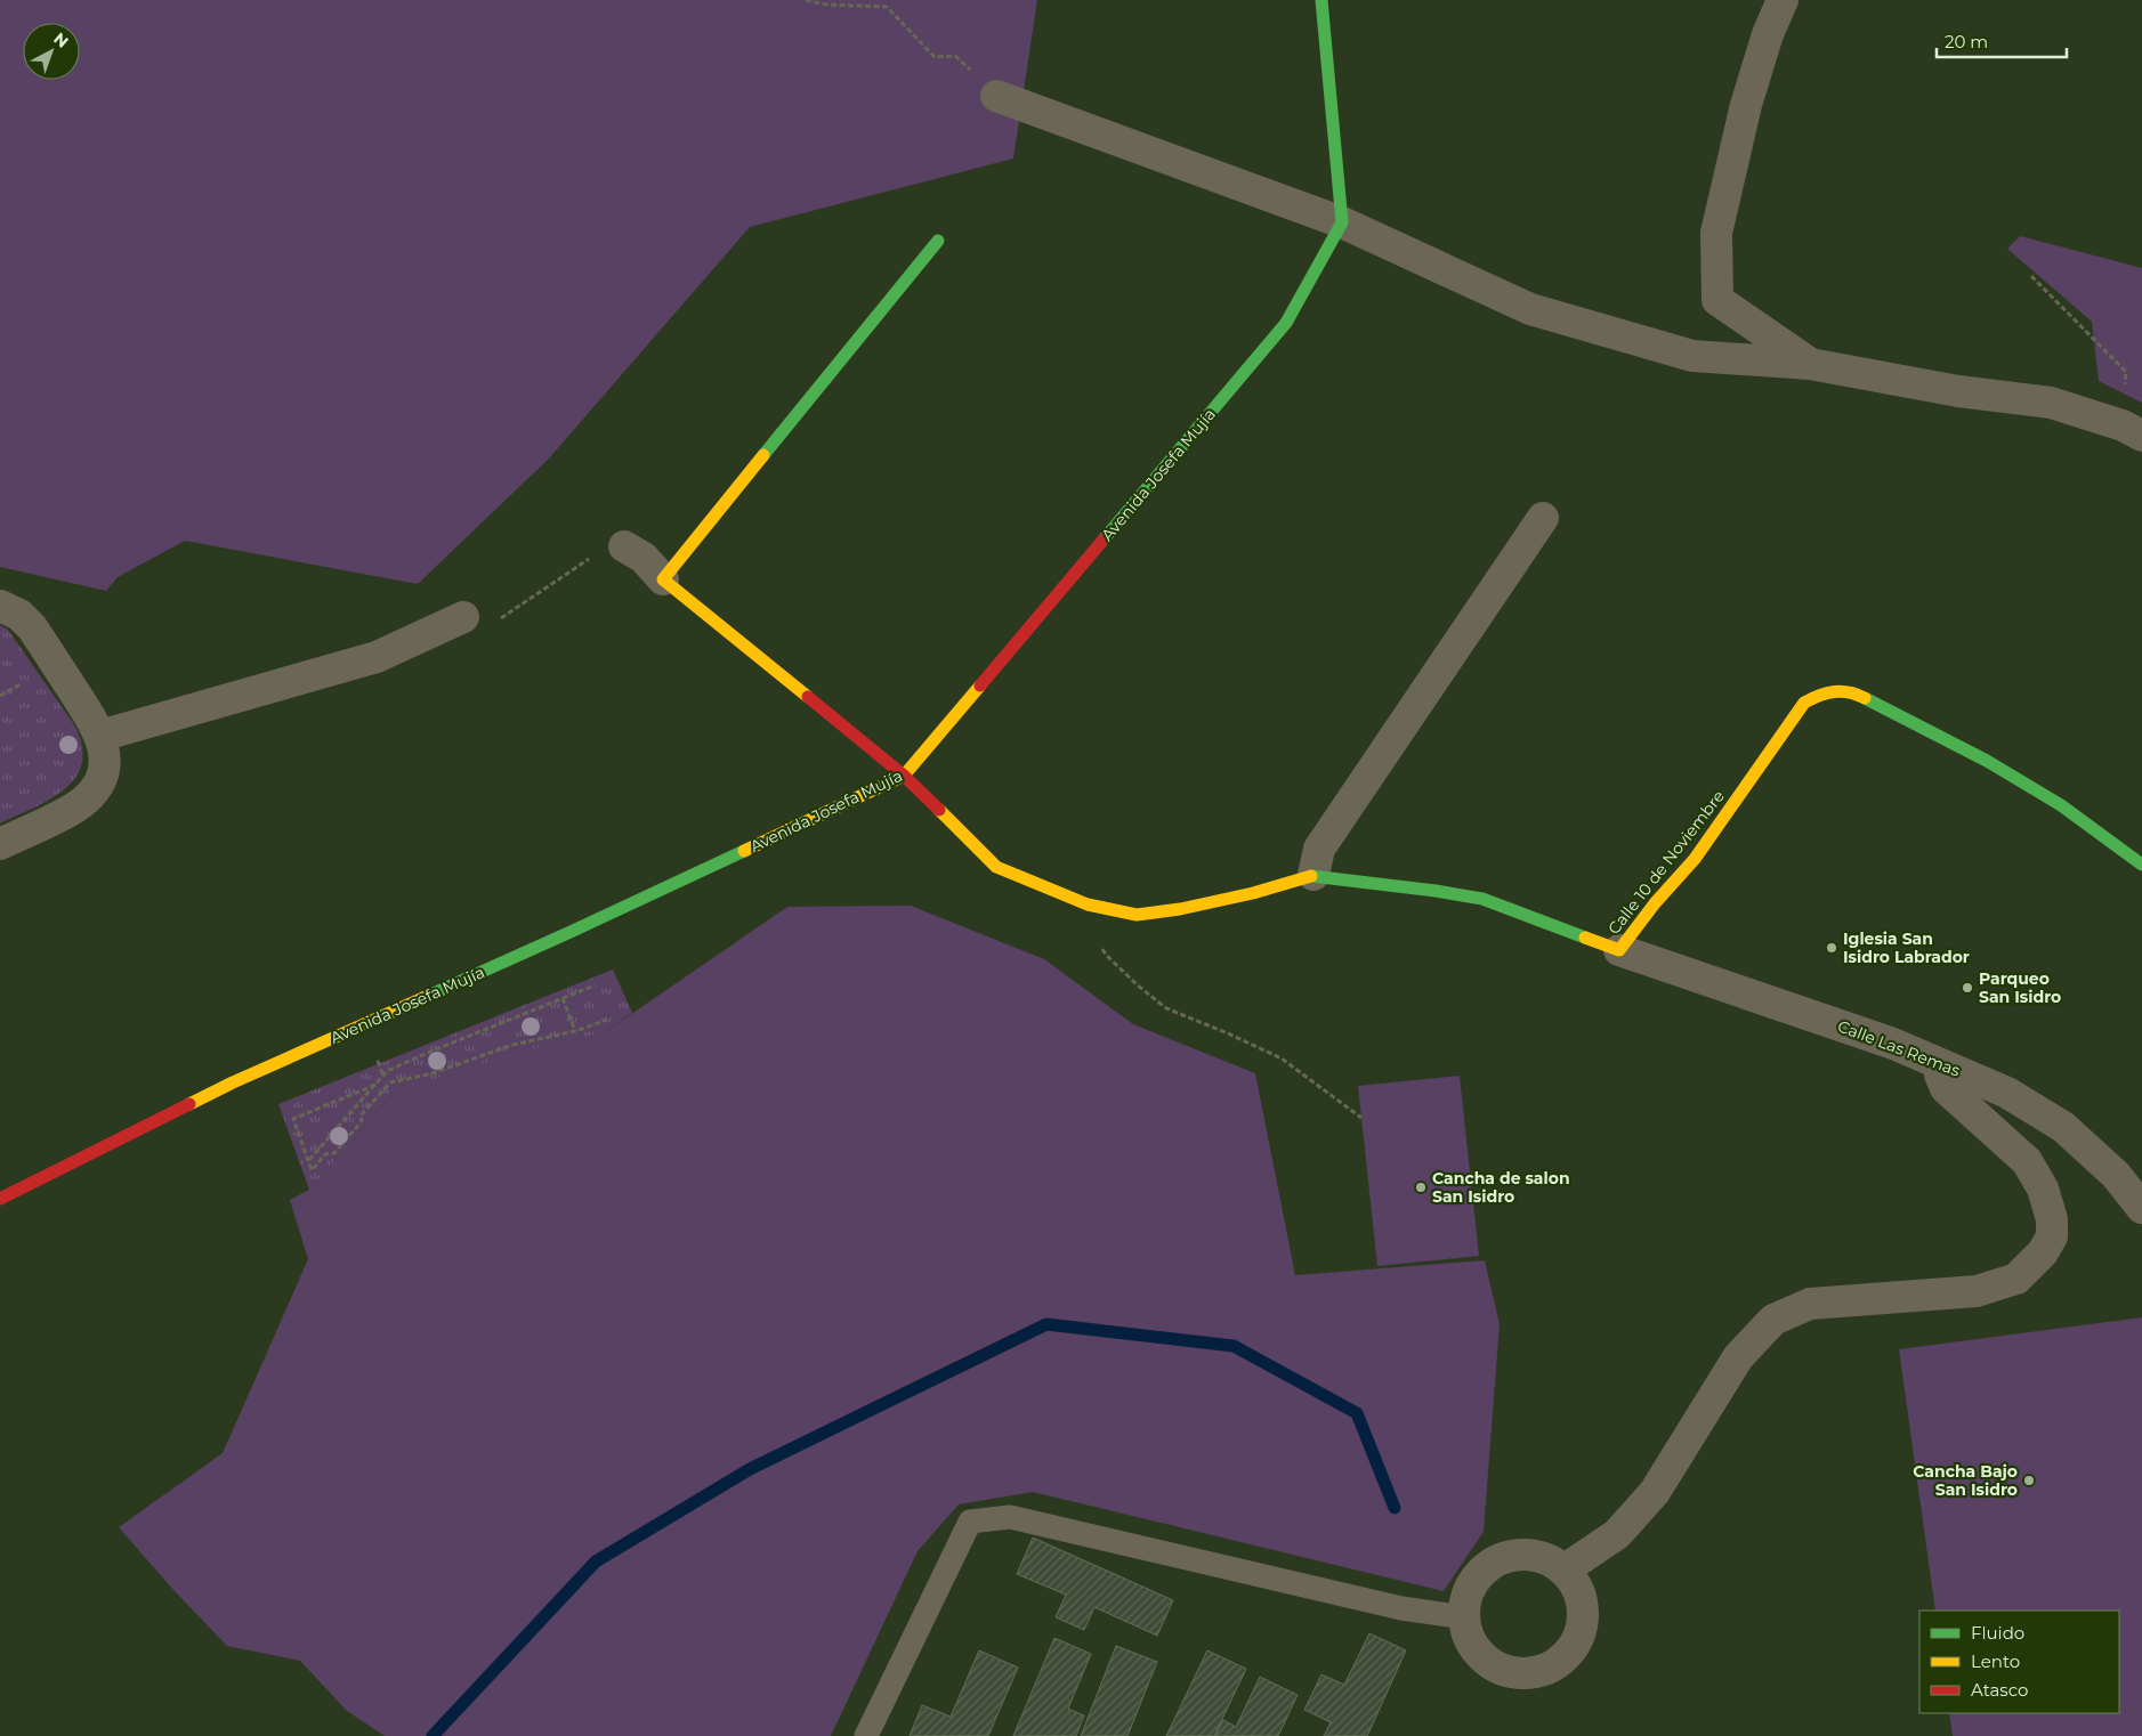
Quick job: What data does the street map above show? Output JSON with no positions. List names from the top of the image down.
{
  "streets": {
    "street": ["Avenida Josefa Mujía", "Calle 10 de Noviembre", "Calle Las Remas"]
  },
  "crossings": [
    ["Avenida Josefa Mujía", "Calle 10 de Noviembre"],
    ["Calle 10 de Noviembre", "Calle Las Remas"]
  ],
  "places": [
    "Iglesia San Isidro Labrador",
    "Parqueo San Isidro",
    "Cancha de salon San Isidro",
    "Cancha Bajo San Isidro"
  ],
  "legend": ["Fluido", "Lento", "Atasco"],
  "scale_bar": "20 m",
  "north": "top right"
}
